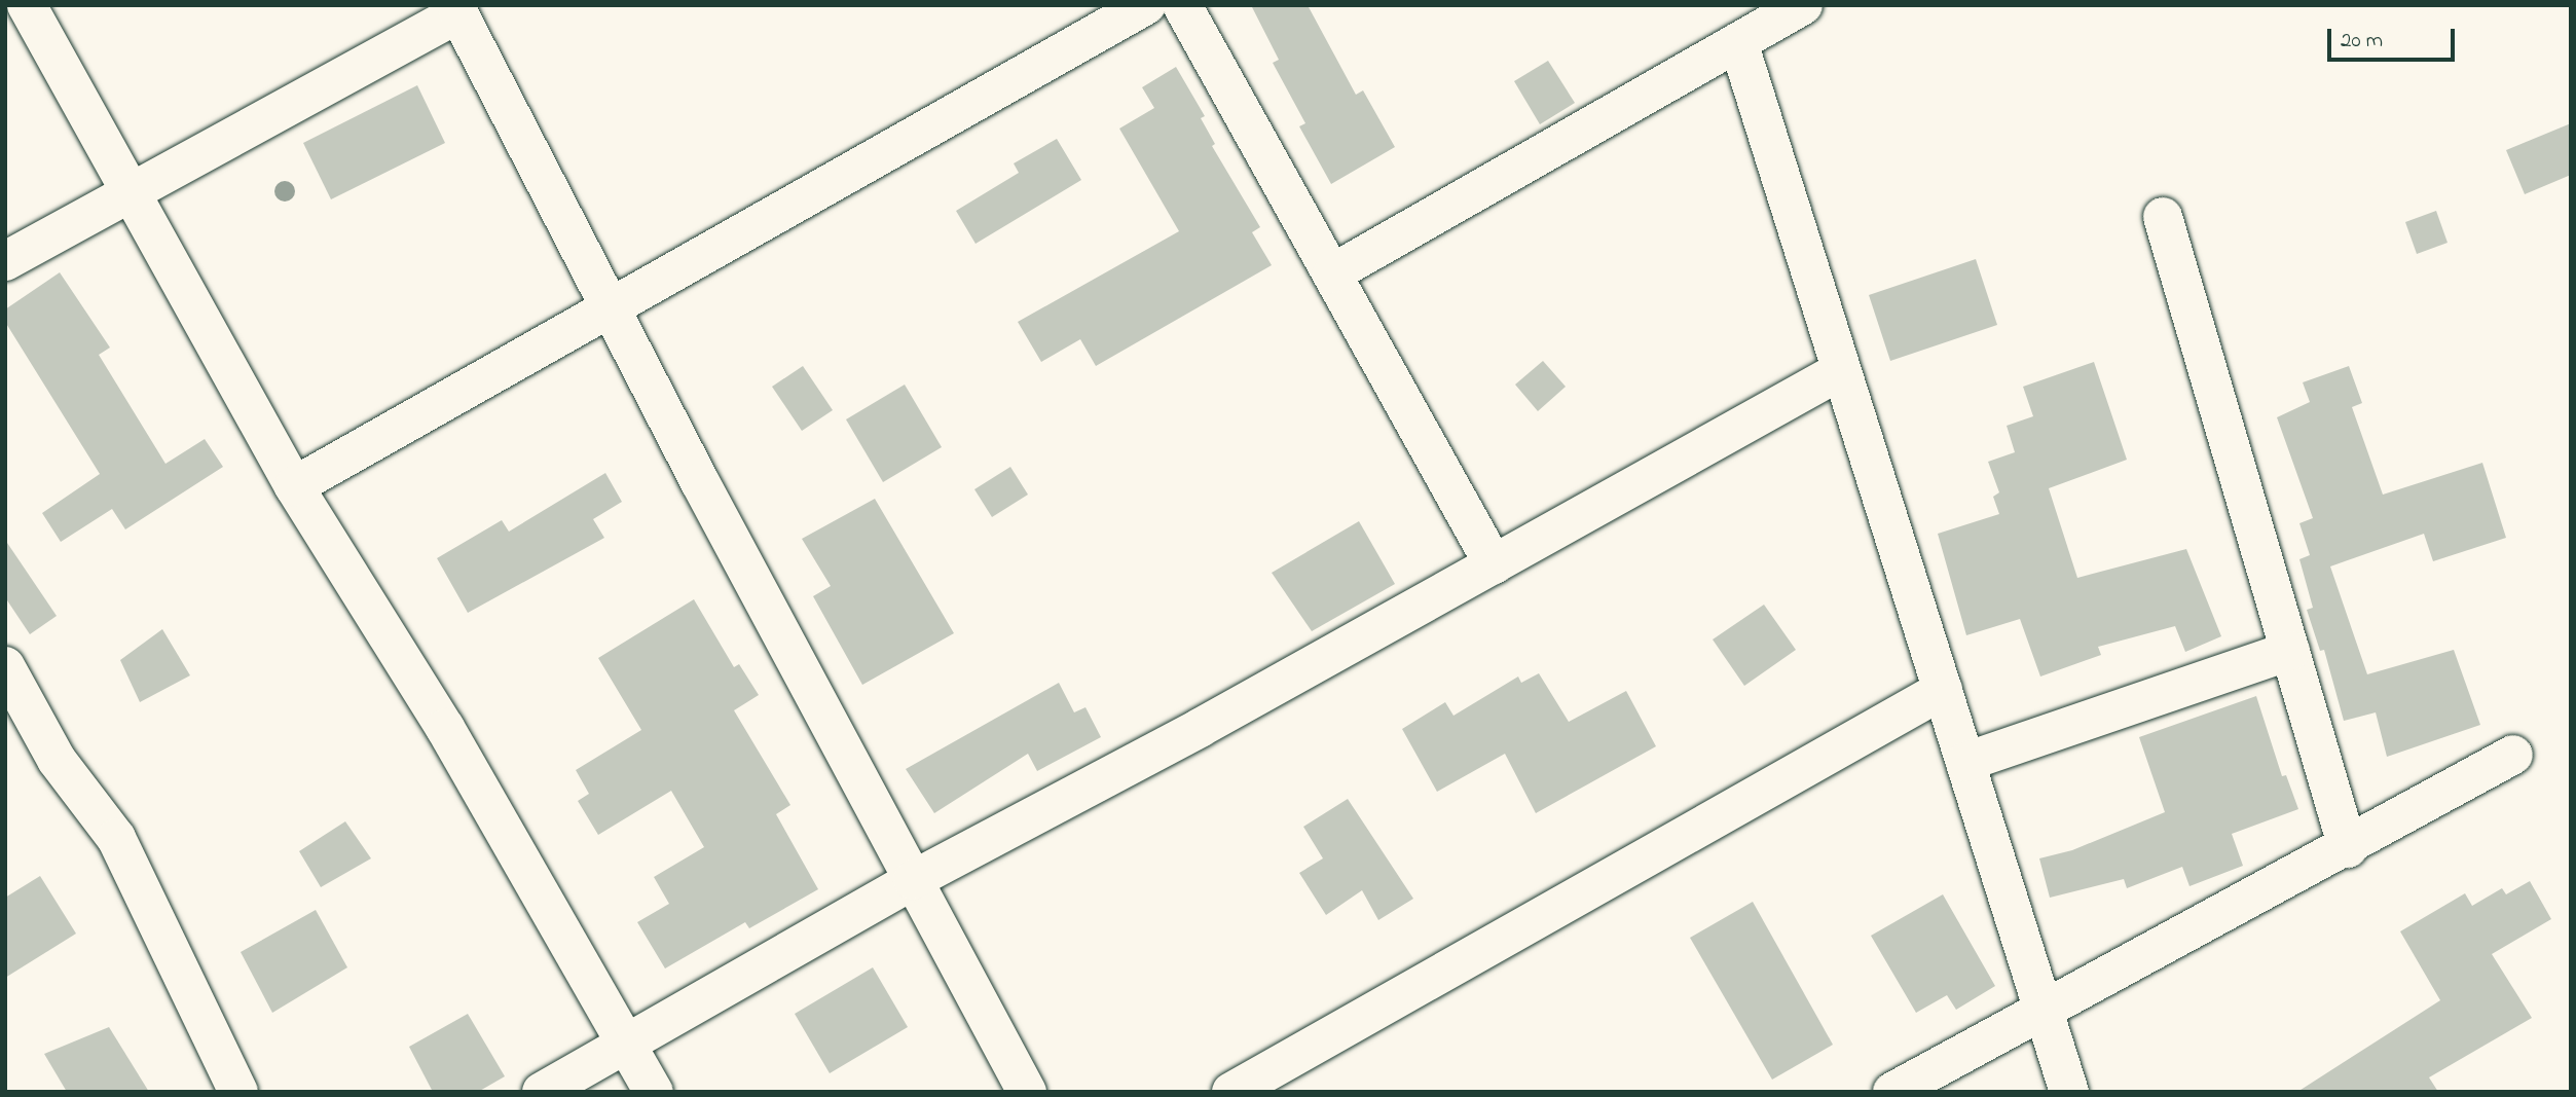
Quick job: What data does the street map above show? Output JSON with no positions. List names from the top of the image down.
{
  "scale_bar": "20 m"
}
